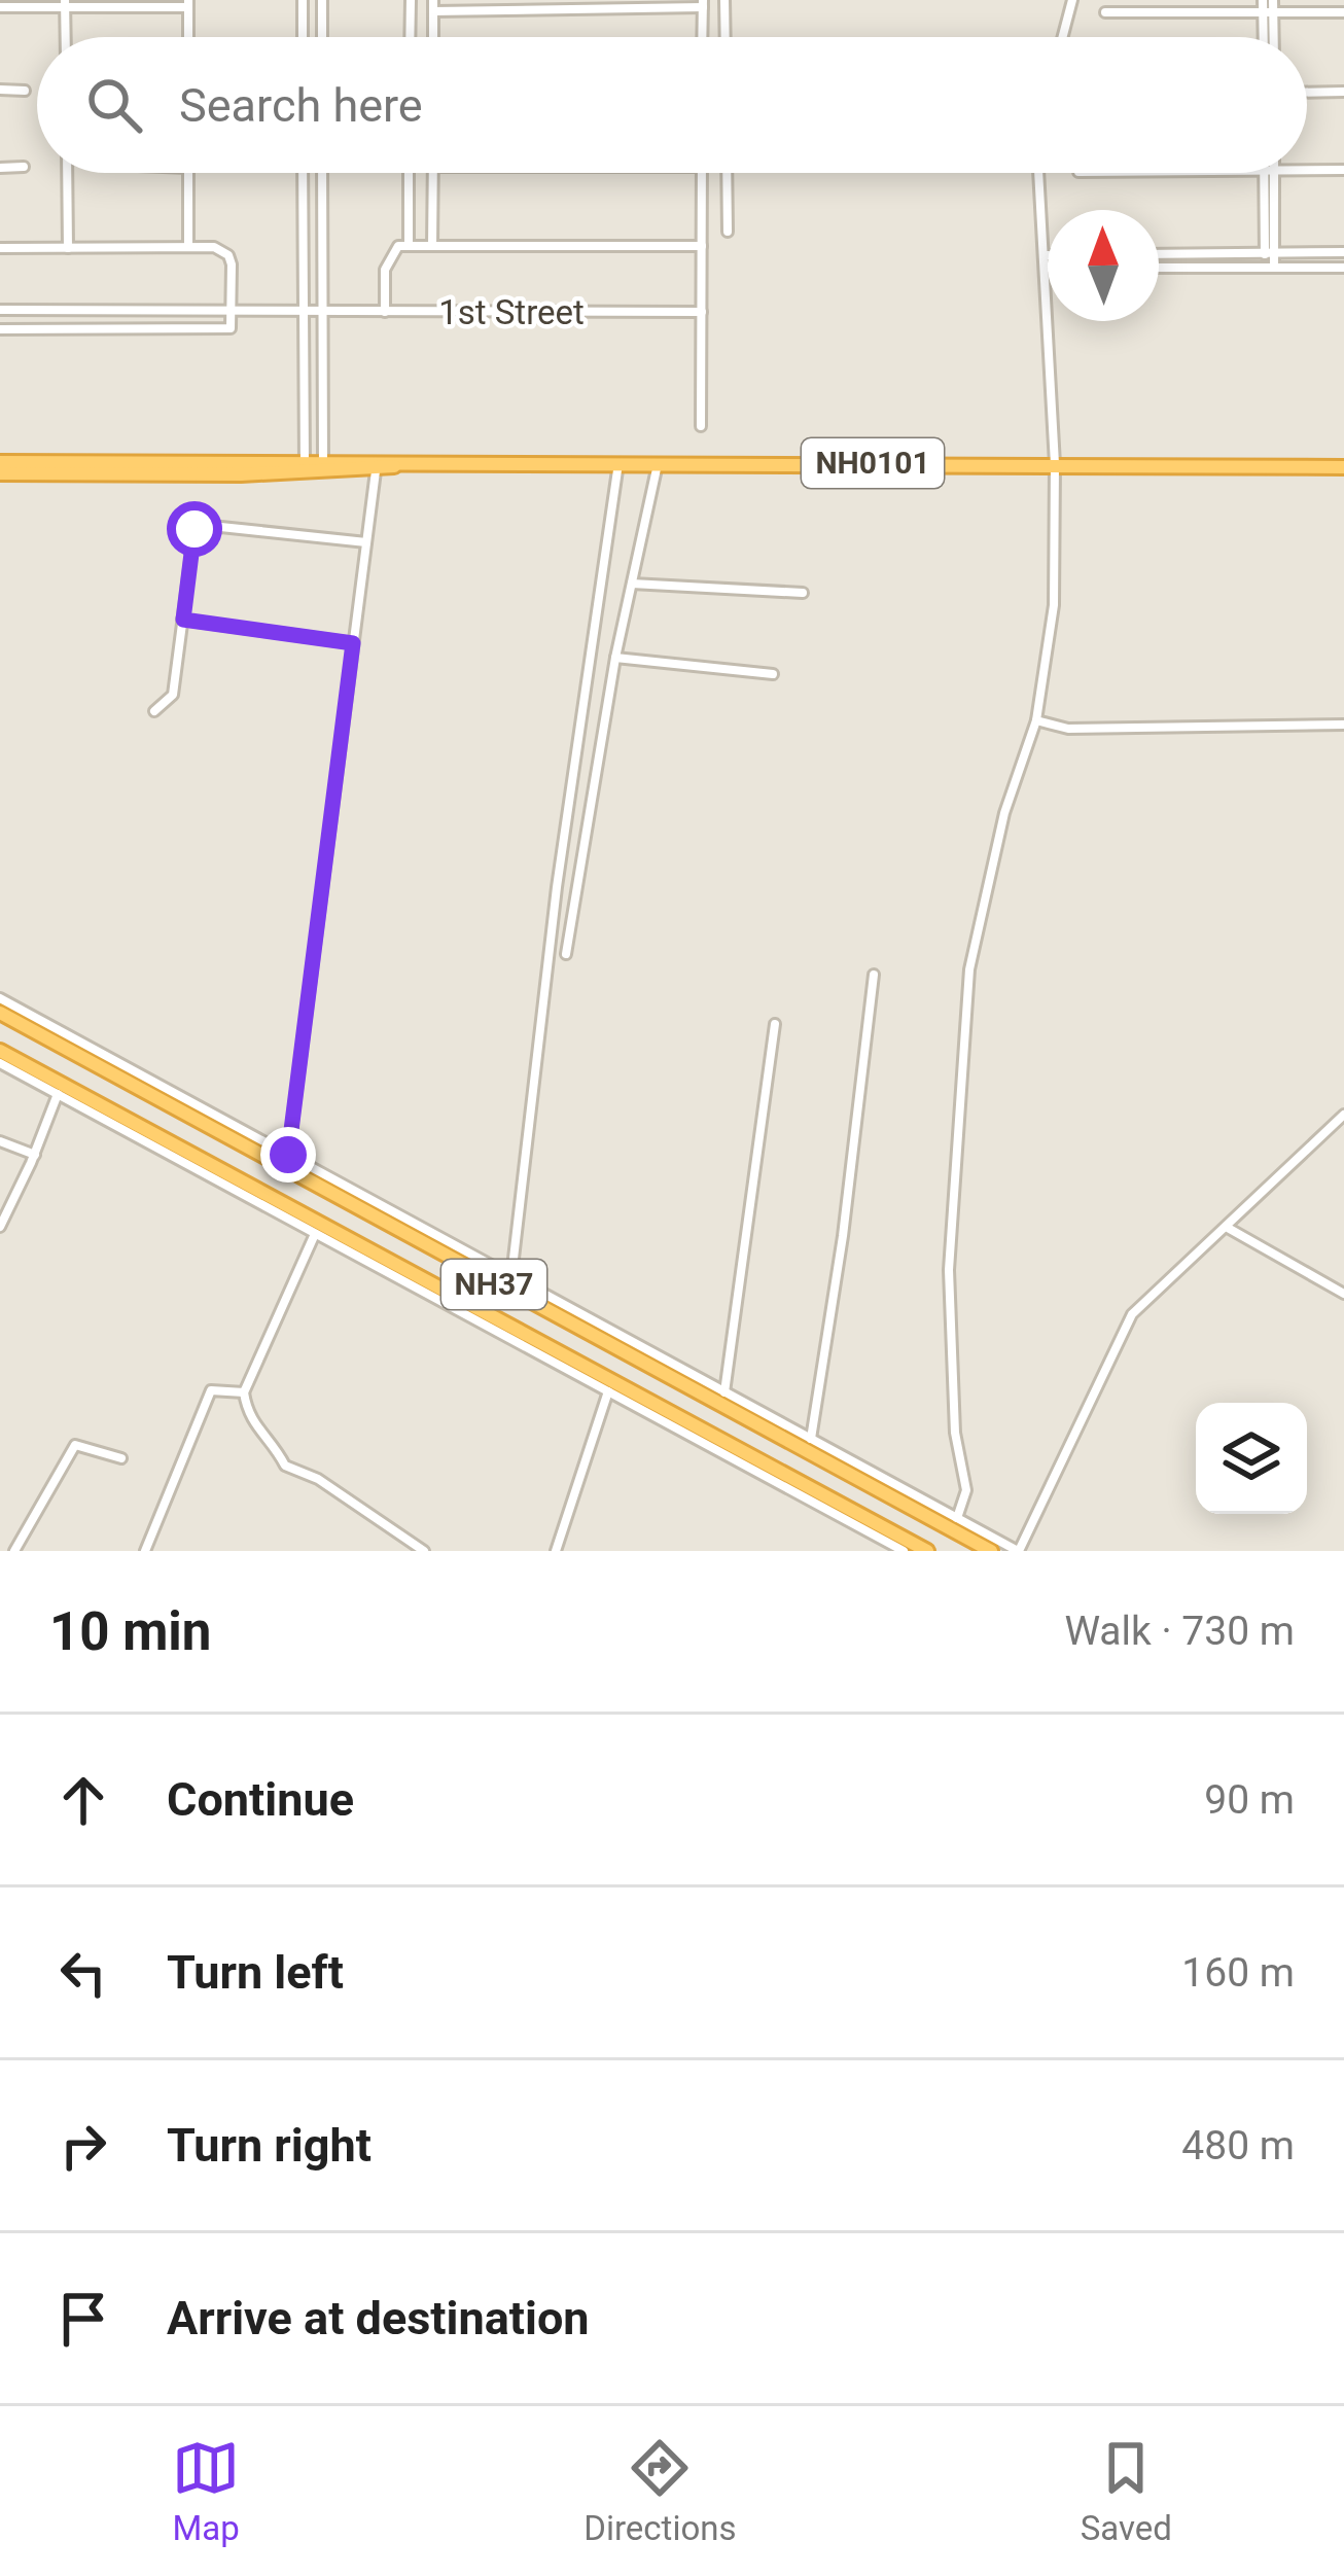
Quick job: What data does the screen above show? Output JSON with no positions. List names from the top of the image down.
{
  "streets": {
    "highway": ["NH0101", "NH37"],
    "street": ["1st Street"]
  },
  "north": "top",
  "page": {
    "search": "Search here",
    "heading": ["10 min", "Walk · 730 m"],
    "list": [
      ["Continue", "90 m"],
      ["Turn left", "160 m"],
      ["Turn right", "480 m"],
      "Arrive at destination"
    ],
    "nav": ["Map", "Directions", "Saved"]
  }
}
